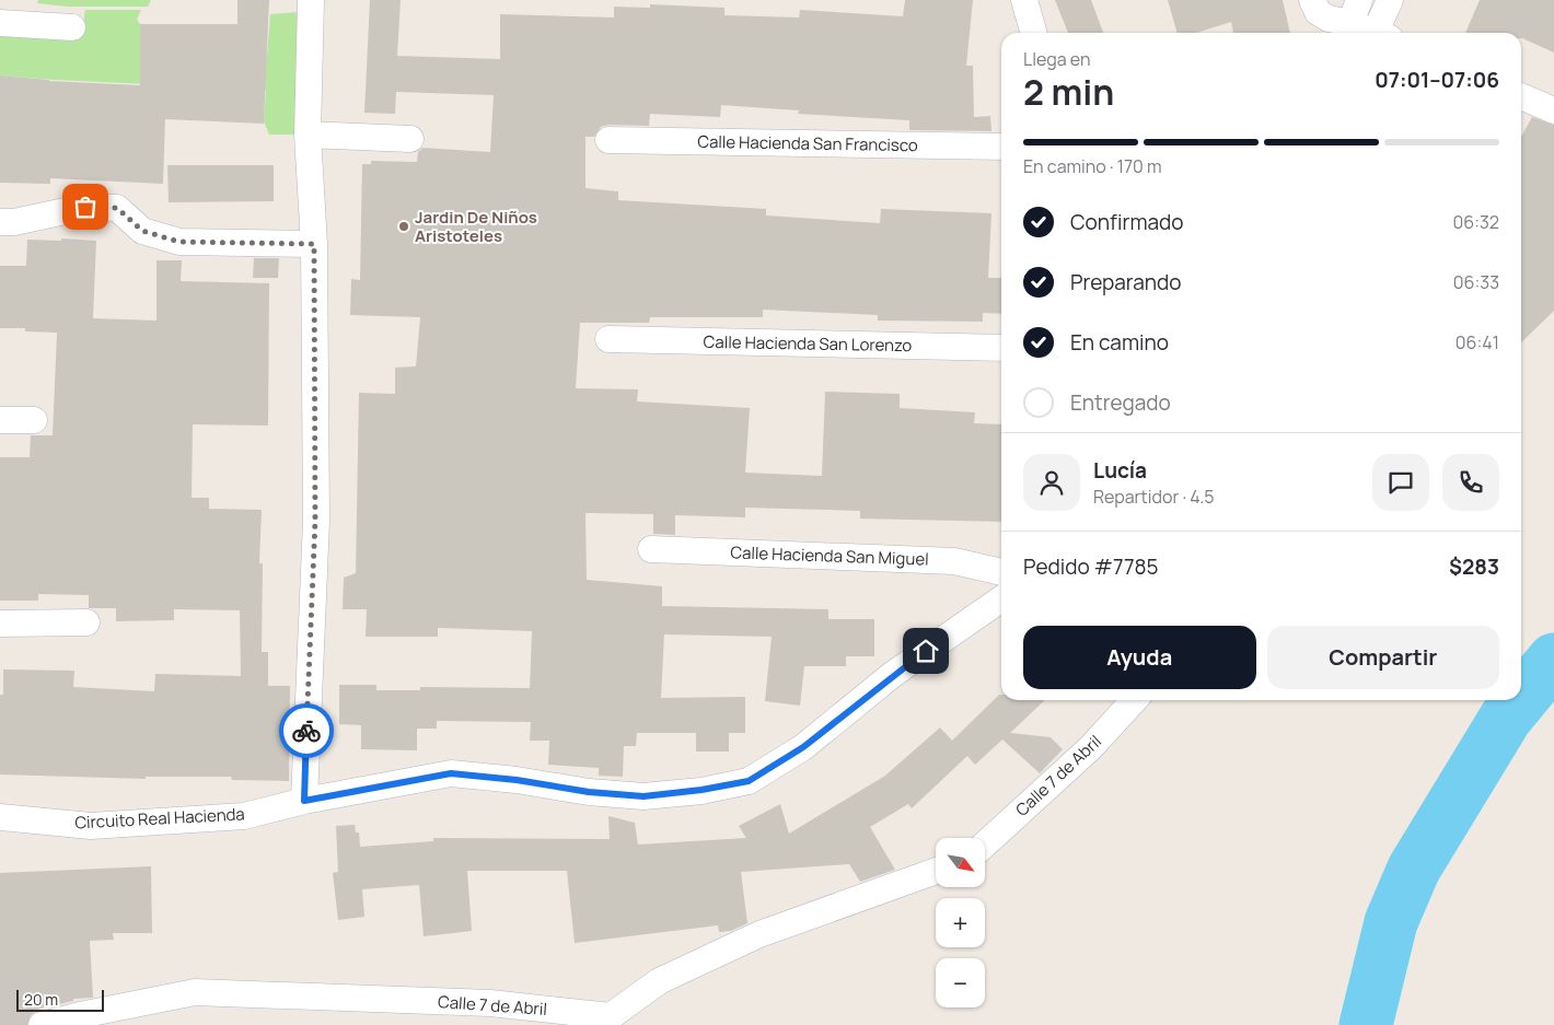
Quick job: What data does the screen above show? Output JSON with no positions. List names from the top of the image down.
{
  "streets": {
    "street": [
      "Calle Hacienda San Francisco",
      "Calle Hacienda San Lorenzo",
      "Calle Hacienda San Miguel",
      "Calle 7 de Abril",
      "Circuito Real Hacienda"
    ]
  },
  "places": ["Jardin De Niños Aristoteles"],
  "scale_bar": "20 m",
  "north": "bottom right",
  "page": {
    "heading": ["2 min", "Llega en", "07:01–07:06"],
    "panel": [
      "Lucía",
      "Repartidor · 4.5",
      "Pedido #7785",
      "$283"
    ],
    "bar": "En camino · 170 m",
    "list": [
      ["Confirmado", "06:32"],
      ["Preparando", "06:33"],
      ["En camino", "06:41"],
      "Entregado"
    ],
    "buttons": ["Ayuda", "Compartir"],
    "map_buttons": ["+", "−"],
    "scale": "20 m"
  }
}
